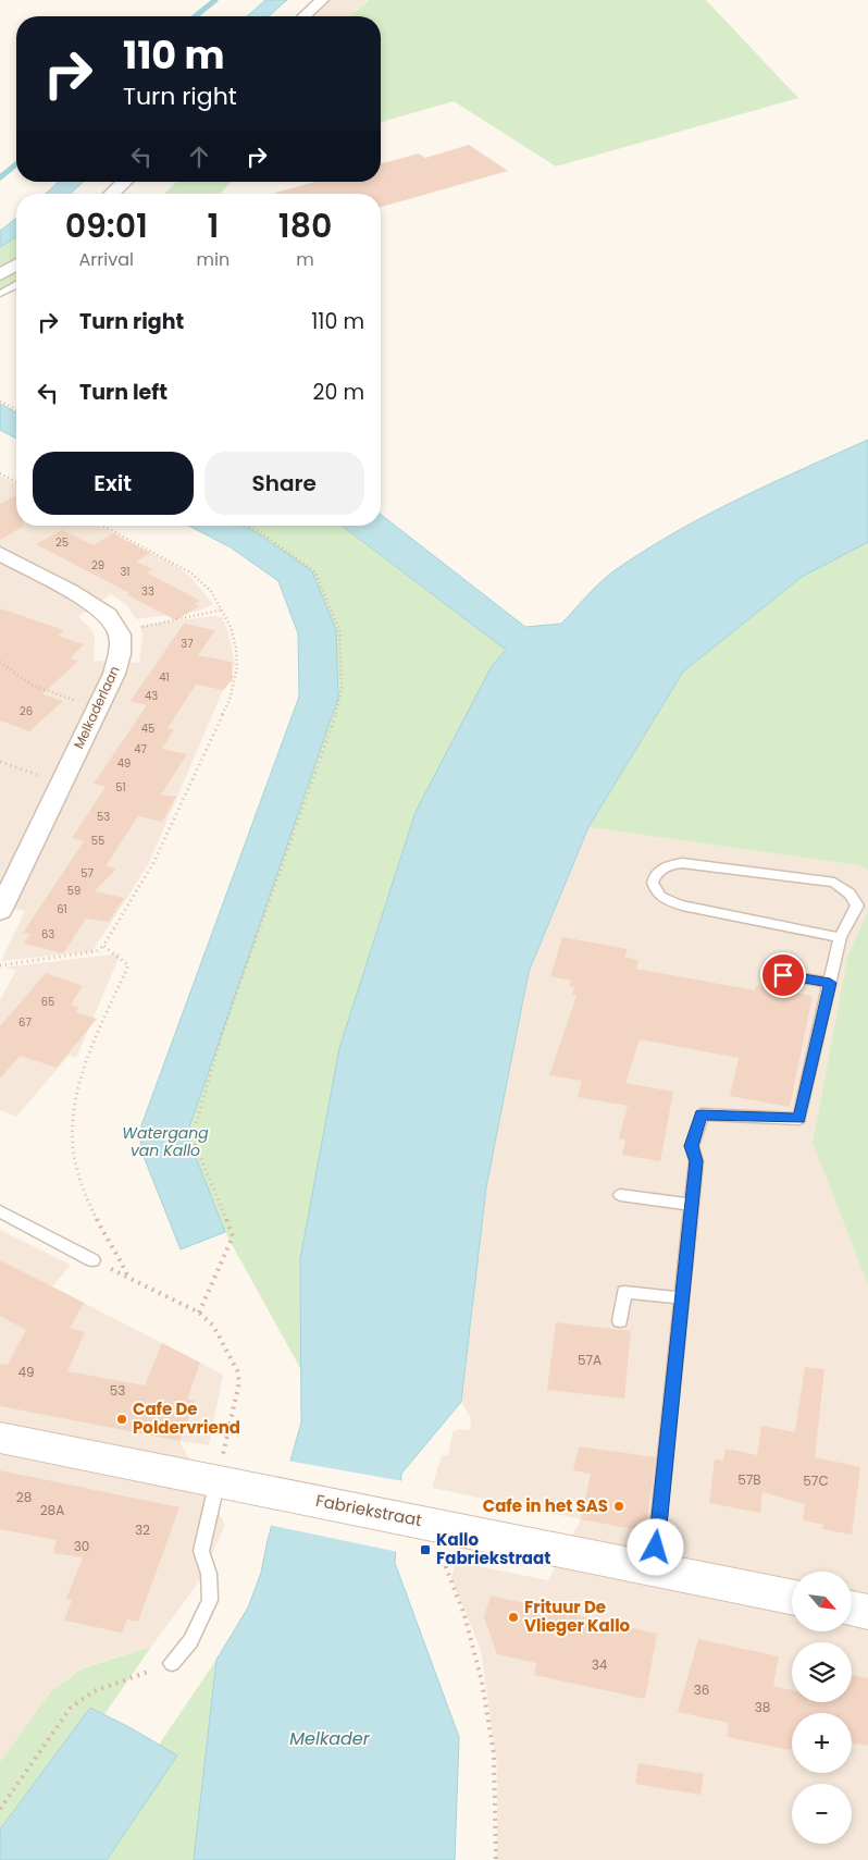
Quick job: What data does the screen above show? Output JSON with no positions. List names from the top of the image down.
{
  "streets": {
    "main road": ["Fabriekstraat"],
    "street": ["Melkaderlaan"]
  },
  "water": ["Watergang van Kallo", "Melkader"],
  "places": {
    "other": ["Cafe De Poldervriend", "Cafe in het SAS", "Frituur De Vlieger Kallo"],
    "transit": ["Kallo Fabriekstraat"]
  },
  "house_numbers": [
    "25",
    "29",
    "31",
    "33",
    "37",
    "41",
    "43",
    "26",
    "45",
    "47",
    "49",
    "51",
    "53",
    "55",
    "57",
    "59",
    "61",
    "63",
    "65",
    "67",
    "57A",
    "49",
    "53",
    "57B",
    "57C",
    "28",
    "28A",
    "32",
    "30",
    "34",
    "36",
    "38"
  ],
  "north": "bottom right",
  "page": {
    "turn": ["110 m", "Turn right"],
    "eta": [
      "09:01",
      "Arrival",
      "1",
      "min",
      "180",
      "m"
    ],
    "list": [
      {
        "name": "Turn right",
        "value": "110 m"
      },
      {
        "name": "Turn left",
        "value": "20 m"
      }
    ],
    "buttons": ["Exit", "Share"],
    "map_buttons": ["+", "−"]
  }
}
